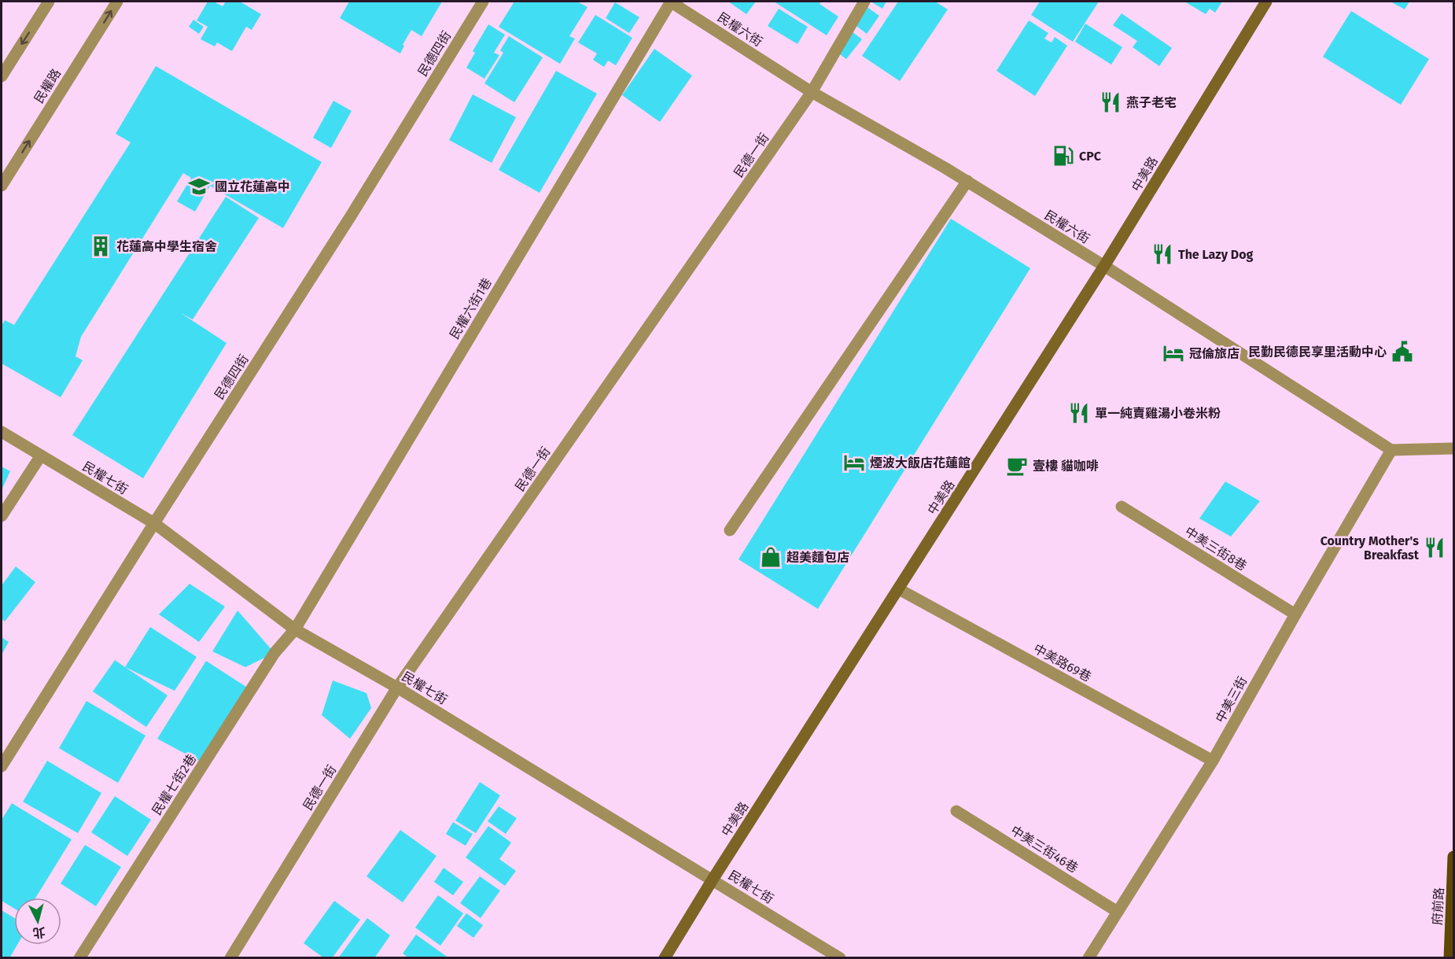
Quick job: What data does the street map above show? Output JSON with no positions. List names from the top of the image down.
{
  "streets": {
    "main road": ["府前路"],
    "street": [
      "民權六街",
      "民德四街",
      "民權路",
      "民德一街",
      "中美路",
      "民權六街1巷",
      "民權七街",
      "中美三街8巷",
      "中美路69巷",
      "中美三街",
      "民權七街2巷",
      "中美三街46巷"
    ]
  },
  "crossings": [
    ["民權六街", "民德一街"],
    ["民權六街", "中美路"],
    ["民權六街", "民權六街1巷"],
    ["民權六街", "中美三街"],
    ["民德四街", "民權七街"],
    ["民德一街", "民權七街"],
    ["中美路", "民權七街"],
    ["中美路", "中美路69巷"],
    ["民權六街1巷", "民權七街"],
    ["民權六街1巷", "民權七街2巷"],
    ["民權七街", "民權七街2巷"],
    ["中美三街8巷", "中美三街"],
    ["中美路69巷", "中美三街"],
    ["中美三街", "中美三街46巷"]
  ],
  "places": {
    "restaurant": [
      "燕子老宅",
      "The Lazy Dog",
      "單一純賣雞湯小卷米粉",
      "Country Mother's Breakfast"
    ],
    "fuel station": ["CPC"],
    "school or university": ["國立花蓮高中"],
    "building": ["花蓮高中學生宿舍"],
    "public building": ["民勤民德民享里活動中心"],
    "hotel": ["冠倫旅店", "煙波大飯店花蓮館"],
    "cafe": ["壹樓 貓咖啡"],
    "shop": ["超美麵包店"]
  },
  "north": "bottom"
}
